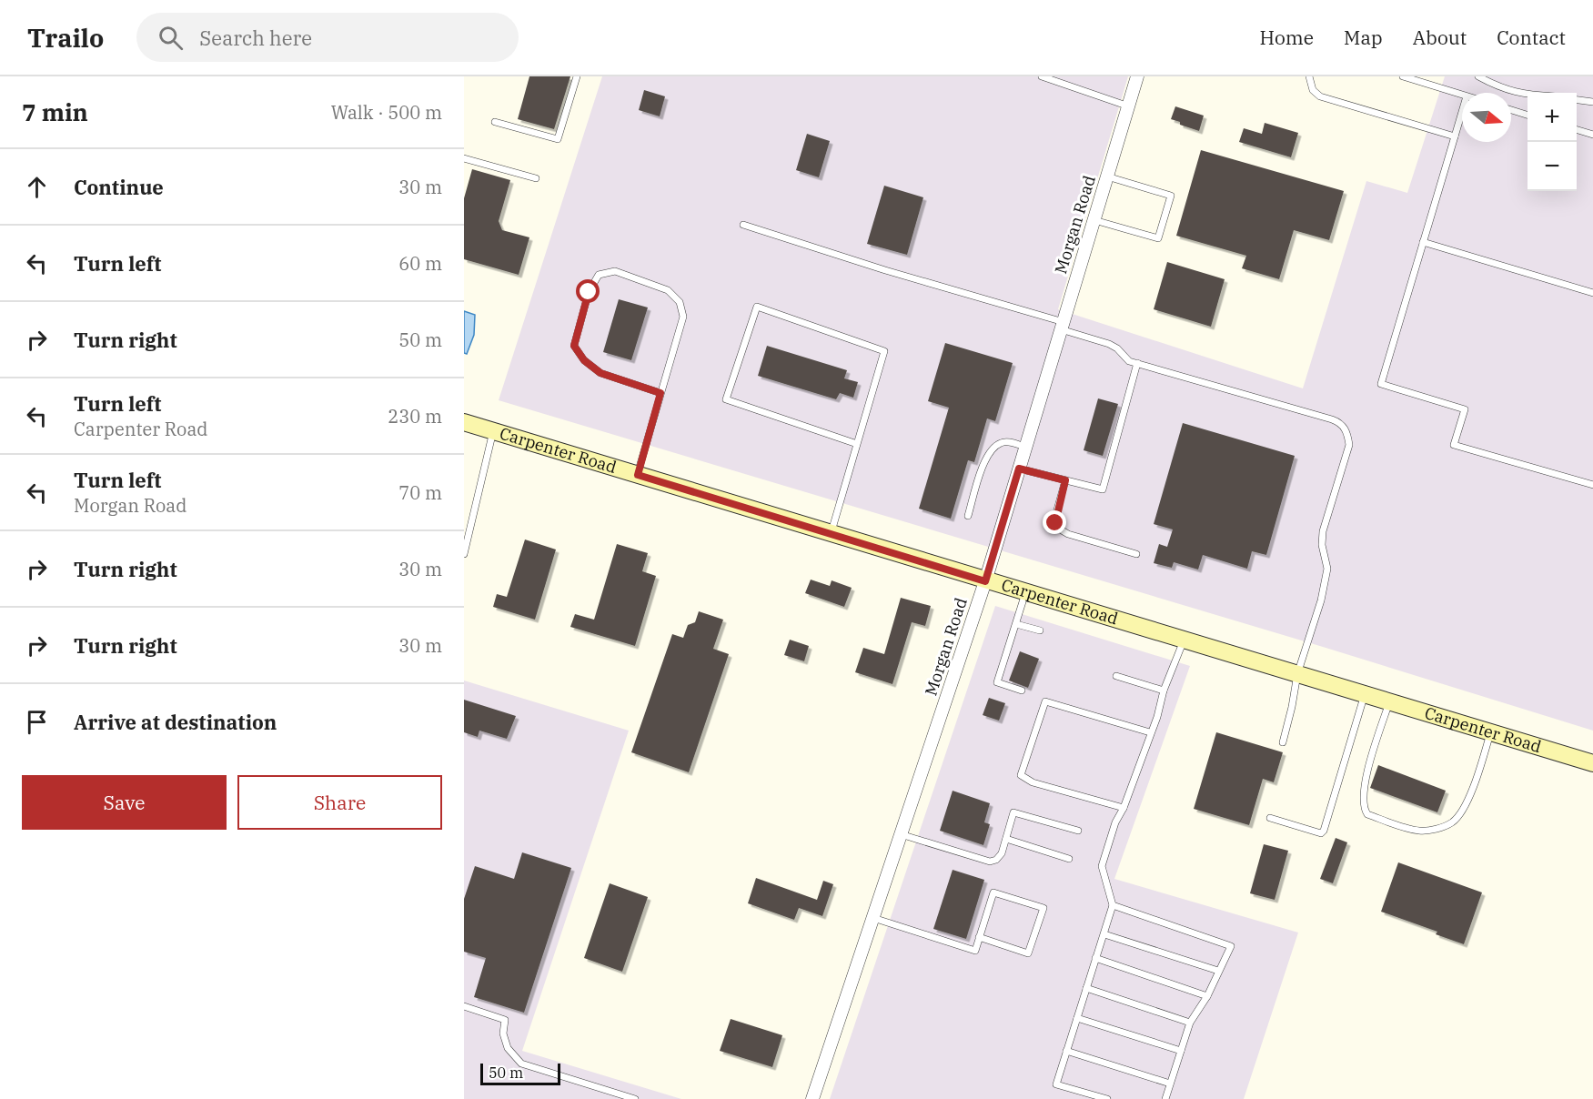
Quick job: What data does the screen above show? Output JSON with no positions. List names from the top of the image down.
{
  "streets": {
    "main road": ["Carpenter Road"],
    "street": ["Morgan Road"]
  },
  "crossings": [
    ["Morgan Road", "Carpenter Road"]
  ],
  "scale_bar": "50 m",
  "north": "right",
  "page": {
    "header": "Trailo",
    "search": "Search here",
    "nav": [
      "Home",
      "Map",
      "About",
      "Contact"
    ],
    "heading": ["7 min", "Walk · 500 m"],
    "map_buttons": ["+", "−"],
    "list": [
      ["Continue", "30 m"],
      ["Turn left", "60 m"],
      ["Turn right", "50 m"],
      ["Turn left", "Carpenter Road", "230 m"],
      ["Turn left", "Morgan Road", "70 m"],
      ["Turn right", "30 m"],
      ["Turn right", "30 m"],
      "Arrive at destination"
    ],
    "buttons": ["Save", "Share"],
    "scale": "50 m"
  }
}
